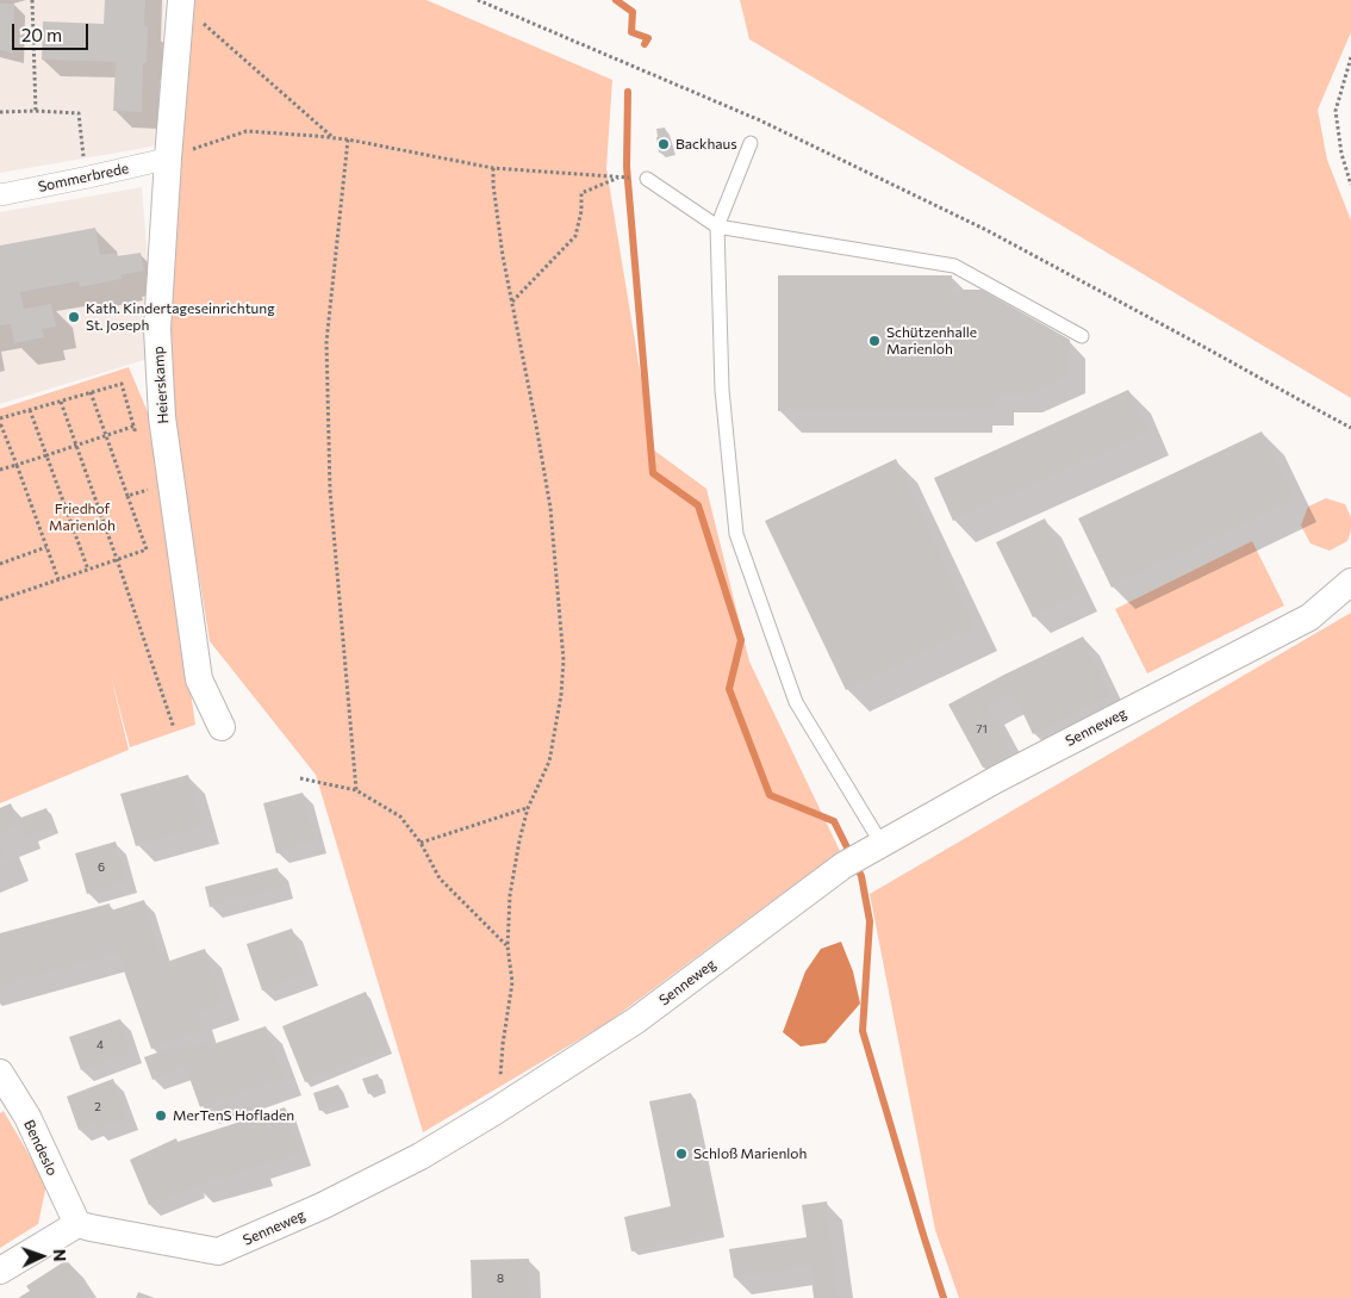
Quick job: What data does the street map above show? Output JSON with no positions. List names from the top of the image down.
{
  "streets": {
    "street": [
      "Sommerbrede",
      "Heierskamp",
      "Senneweg",
      "Bendeslo"
    ]
  },
  "crossings": [
    ["Sommerbrede", "Heierskamp"],
    ["Senneweg", "Bendeslo"]
  ],
  "parks": ["Friedhof Marienloh"],
  "places": [
    "Backhaus",
    "Kath. Kindertageseinrichtung St. Joseph",
    "Schützenhalle Marienloh",
    "MerTenS Hofladen",
    "Schloß Marienloh"
  ],
  "house_numbers": [
    "71",
    "6",
    "4",
    "2",
    "8"
  ],
  "scale_bar": "20 m",
  "north": "right"
}
